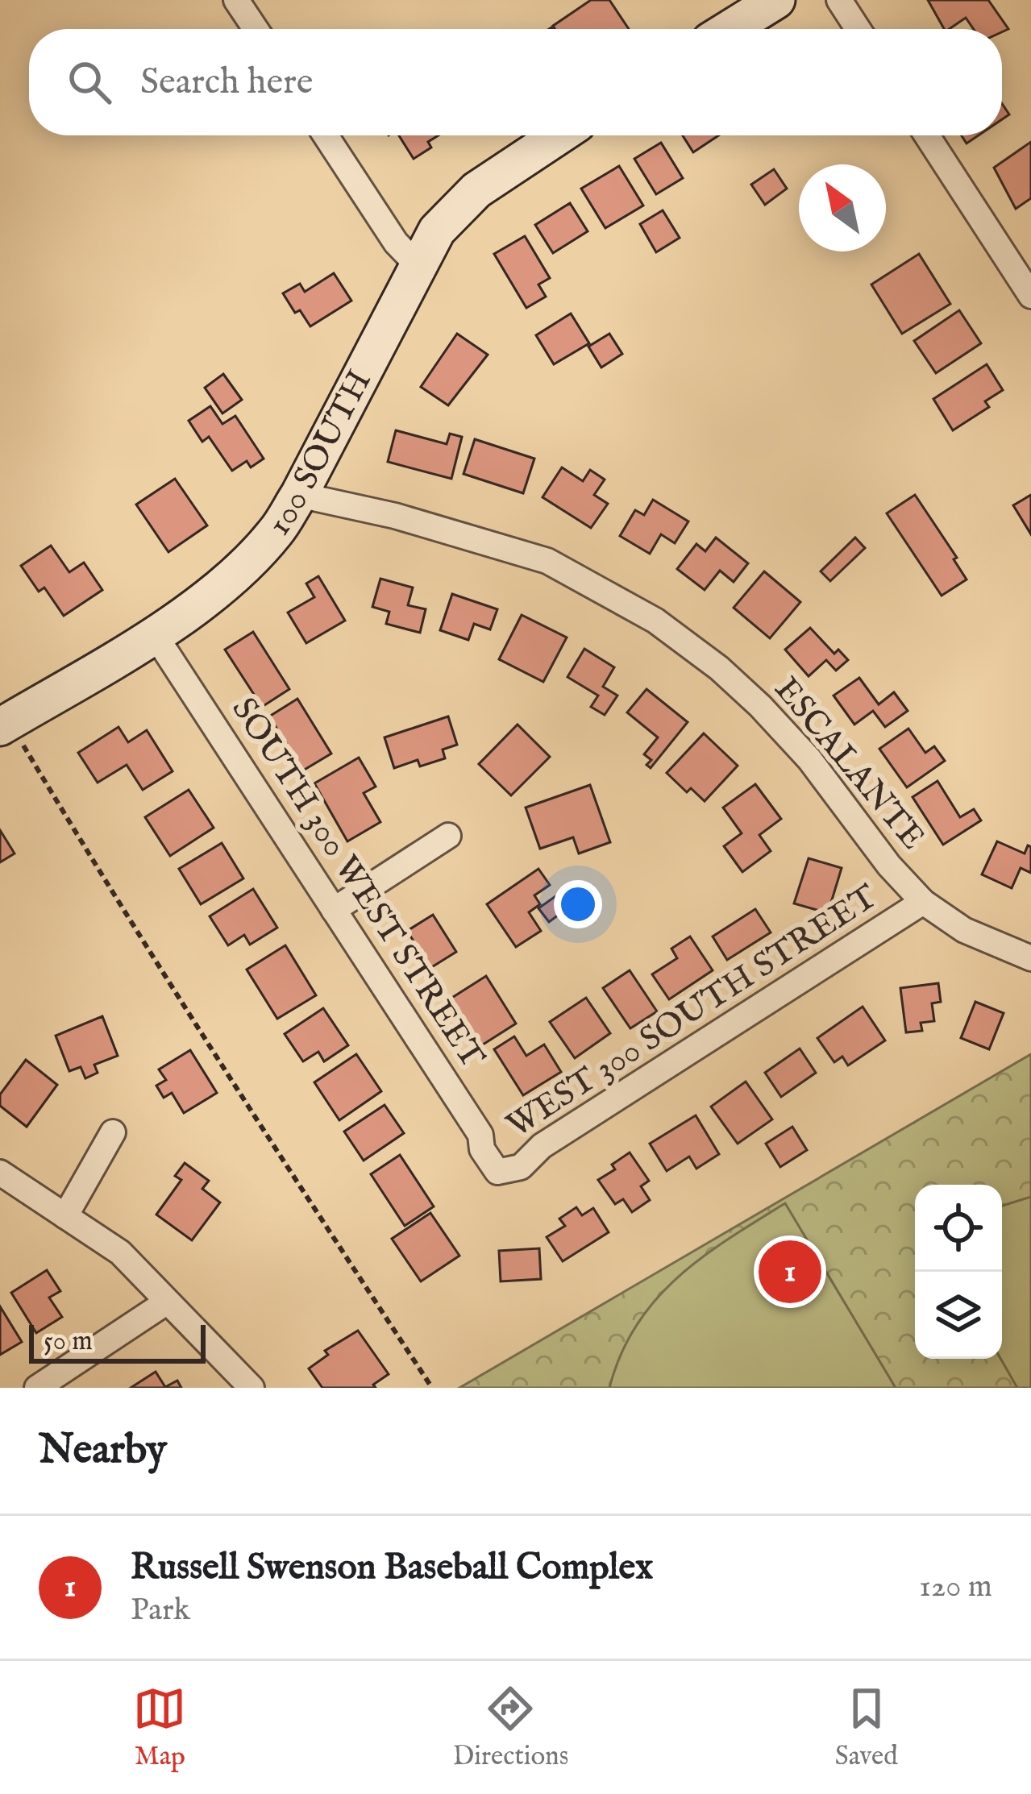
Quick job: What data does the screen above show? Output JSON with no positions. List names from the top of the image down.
{
  "streets": {
    "street": [
      "100 SOUTH",
      "ESCALANTE",
      "SOUTH 300 WEST STREET",
      "WEST 300 SOUTH STREET"
    ]
  },
  "crossings": [
    ["100 SOUTH", "ESCALANTE"],
    ["100 SOUTH", "SOUTH 300 WEST STREET"],
    ["ESCALANTE", "WEST 300 SOUTH STREET"],
    ["SOUTH 300 WEST STREET", "WEST 300 SOUTH STREET"]
  ],
  "scale_bar": "50 m",
  "north": "top left",
  "page": {
    "search": "Search here",
    "pins": "1",
    "scale": "50 m",
    "heading": "Nearby",
    "list": [
      {
        "mark": "1",
        "name": "Russell Swenson Baseball Complex",
        "note": "Park",
        "value": "120 m"
      }
    ],
    "nav": ["Map", "Directions", "Saved"]
  }
}
